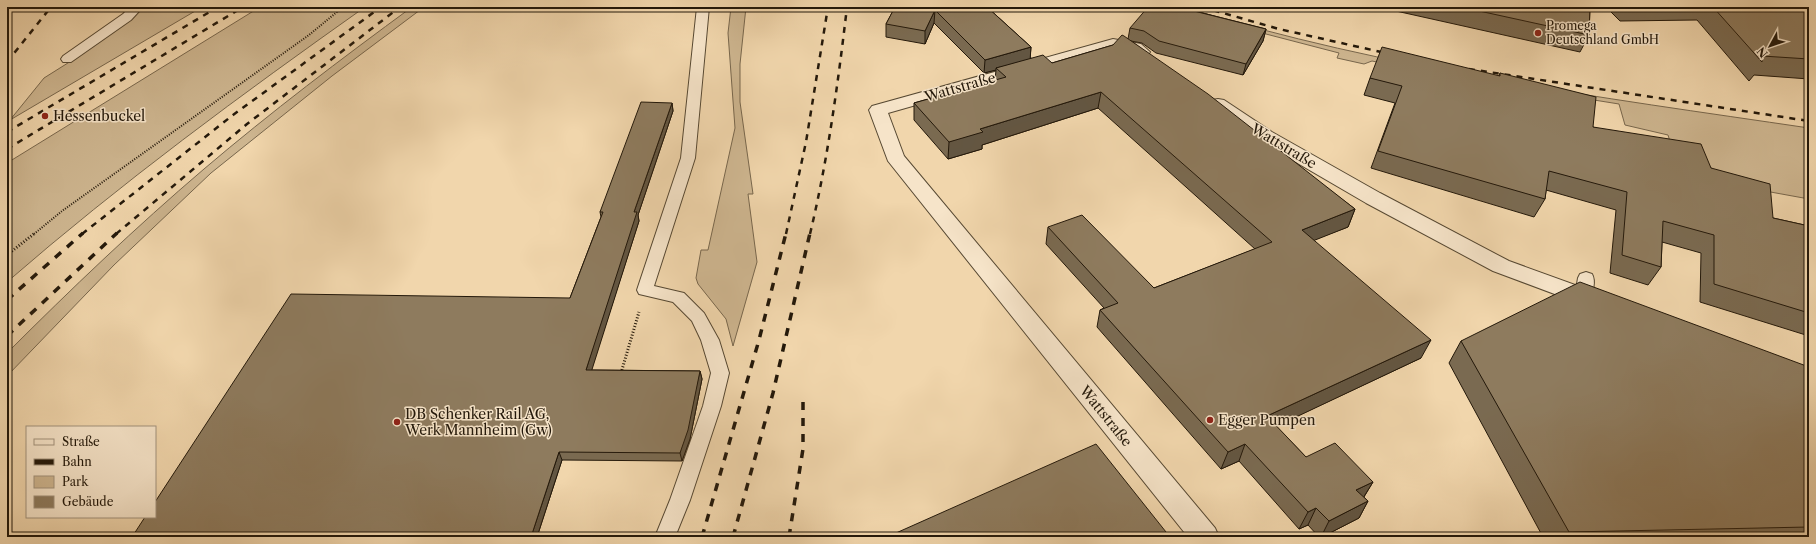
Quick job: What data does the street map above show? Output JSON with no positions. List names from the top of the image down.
{
  "streets": {
    "street": ["Wattstraße"]
  },
  "places": [
    "Promega Deutschland GmbH",
    "Hessenbuckel",
    "Egger Pumpen",
    "DB Schenker Rail AG, Werk Mannheim (Gw)"
  ],
  "legend": [
    "Straße",
    "Bahn",
    "Park",
    "Gebäude"
  ],
  "north": "bottom left"
}
